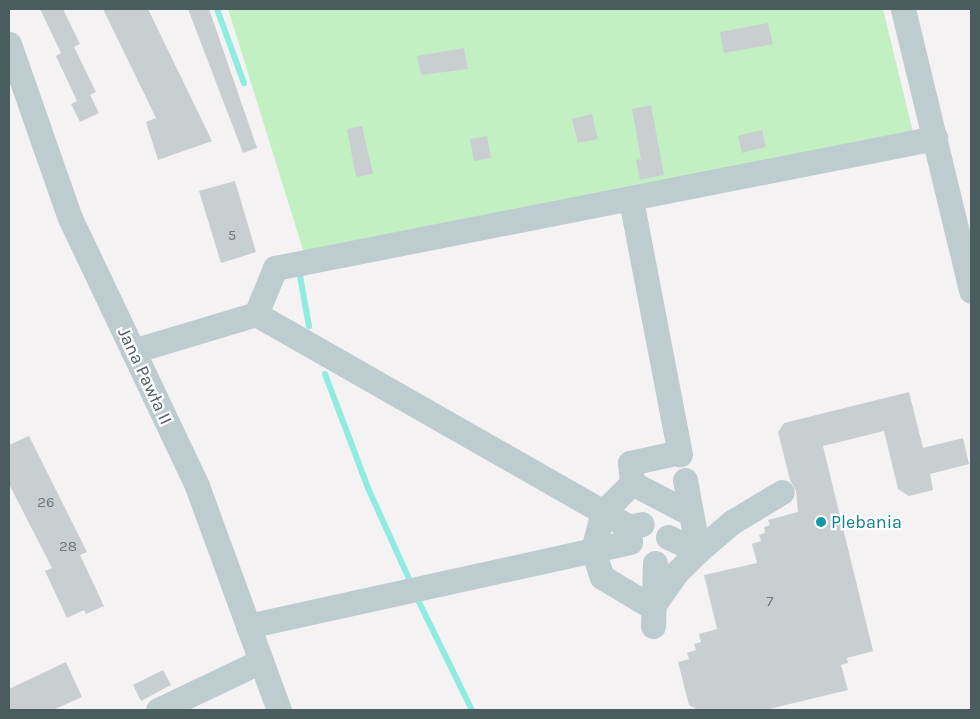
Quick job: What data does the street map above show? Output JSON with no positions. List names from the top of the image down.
{
  "streets": {
    "street": ["Jana Pawła II"]
  },
  "places": ["Plebania"],
  "house_numbers": [
    "5",
    "26",
    "28",
    "7"
  ]
}
